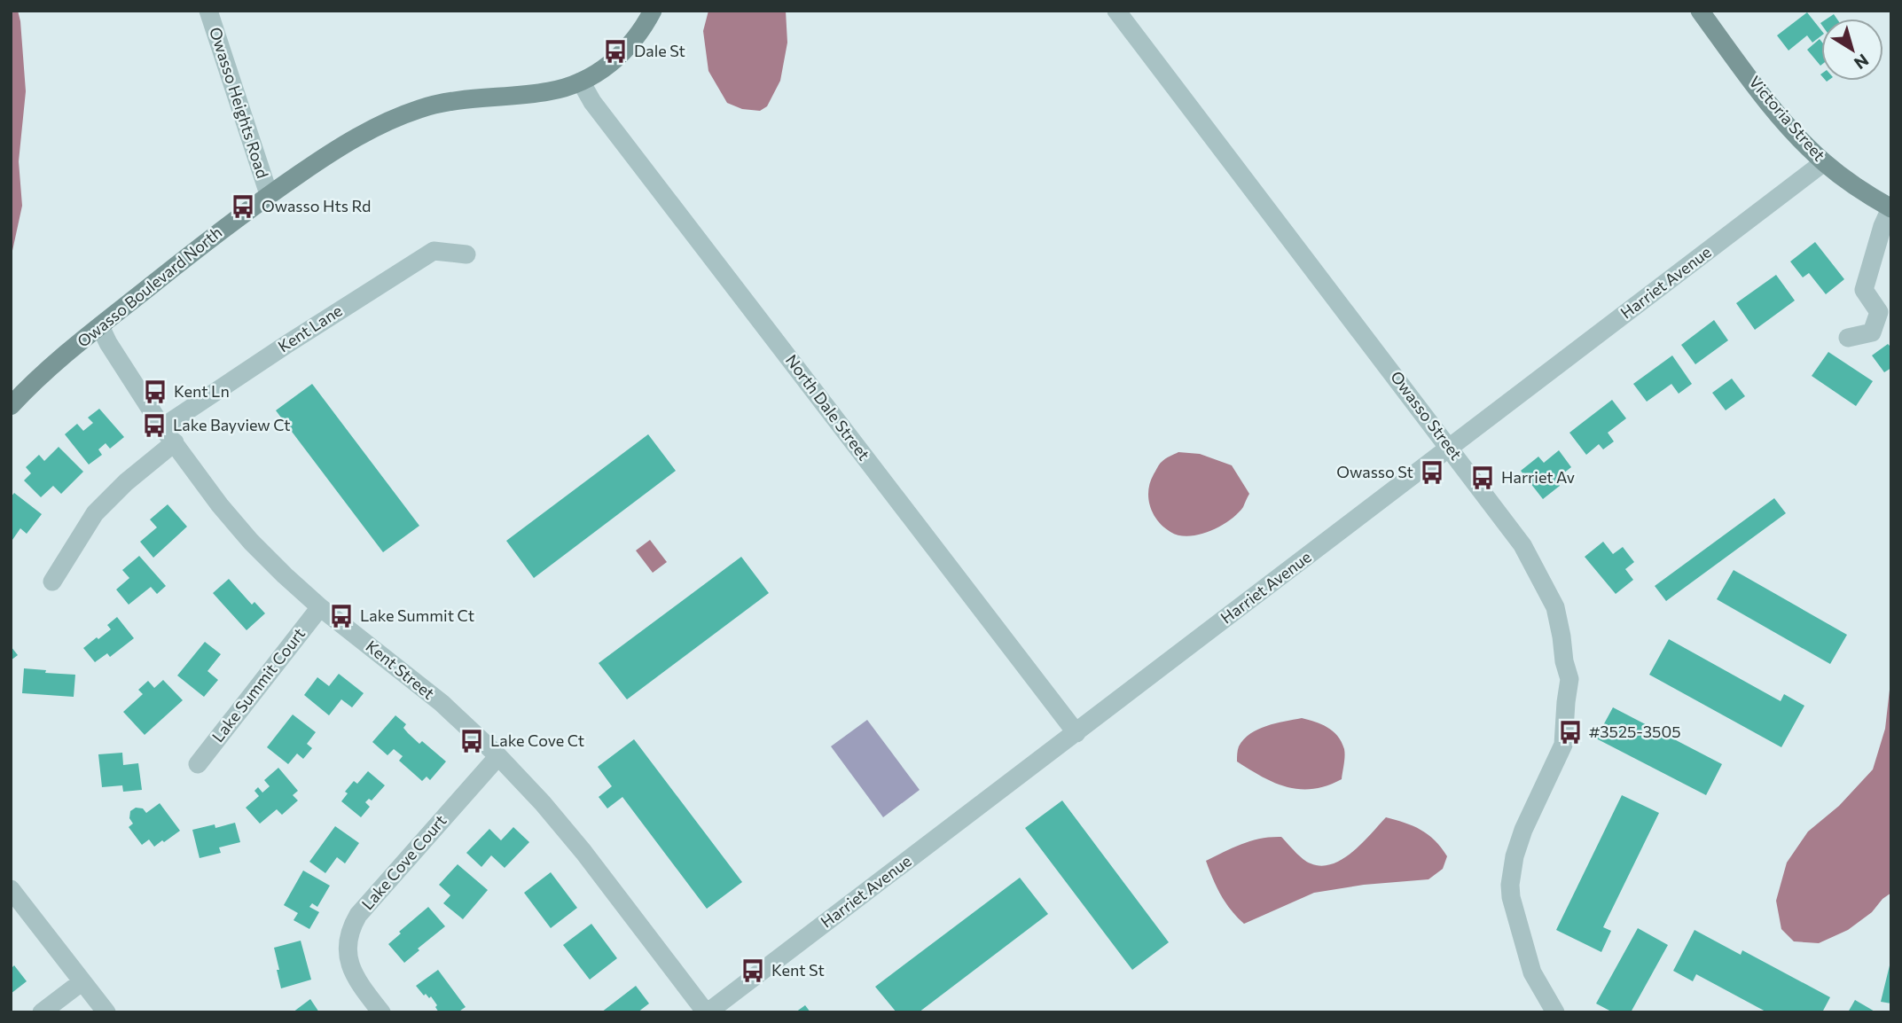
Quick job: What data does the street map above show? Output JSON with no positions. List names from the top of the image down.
{
  "streets": {
    "street": [
      "Owasso Heights Road",
      "Victoria Street",
      "Harriet Avenue",
      "Owasso Boulevard North",
      "Kent Lane",
      "North Dale Street",
      "Owasso Street",
      "Kent Street",
      "Lake Summit Court",
      "Lake Cove Court"
    ]
  },
  "crossings": [
    ["Owasso Heights Road", "Owasso Boulevard North"],
    ["Victoria Street", "Harriet Avenue"],
    ["Harriet Avenue", "North Dale Street"],
    ["Harriet Avenue", "Owasso Street"],
    ["Harriet Avenue", "Kent Street"],
    ["Owasso Boulevard North", "North Dale Street"],
    ["Owasso Boulevard North", "Kent Street"],
    ["Kent Lane", "Kent Street"],
    ["Kent Street", "Lake Summit Court"],
    ["Kent Street", "Lake Cove Court"]
  ],
  "places": {
    "bus stop": [
      "Dale St",
      "Owasso Hts Rd",
      "Kent Ln",
      "Lake Bayview Ct",
      "Owasso St",
      "Harriet Av",
      "Lake Summit Ct",
      "#3525-3505",
      "Lake Cove Ct",
      "Kent St"
    ]
  },
  "north": "bottom right"
}
